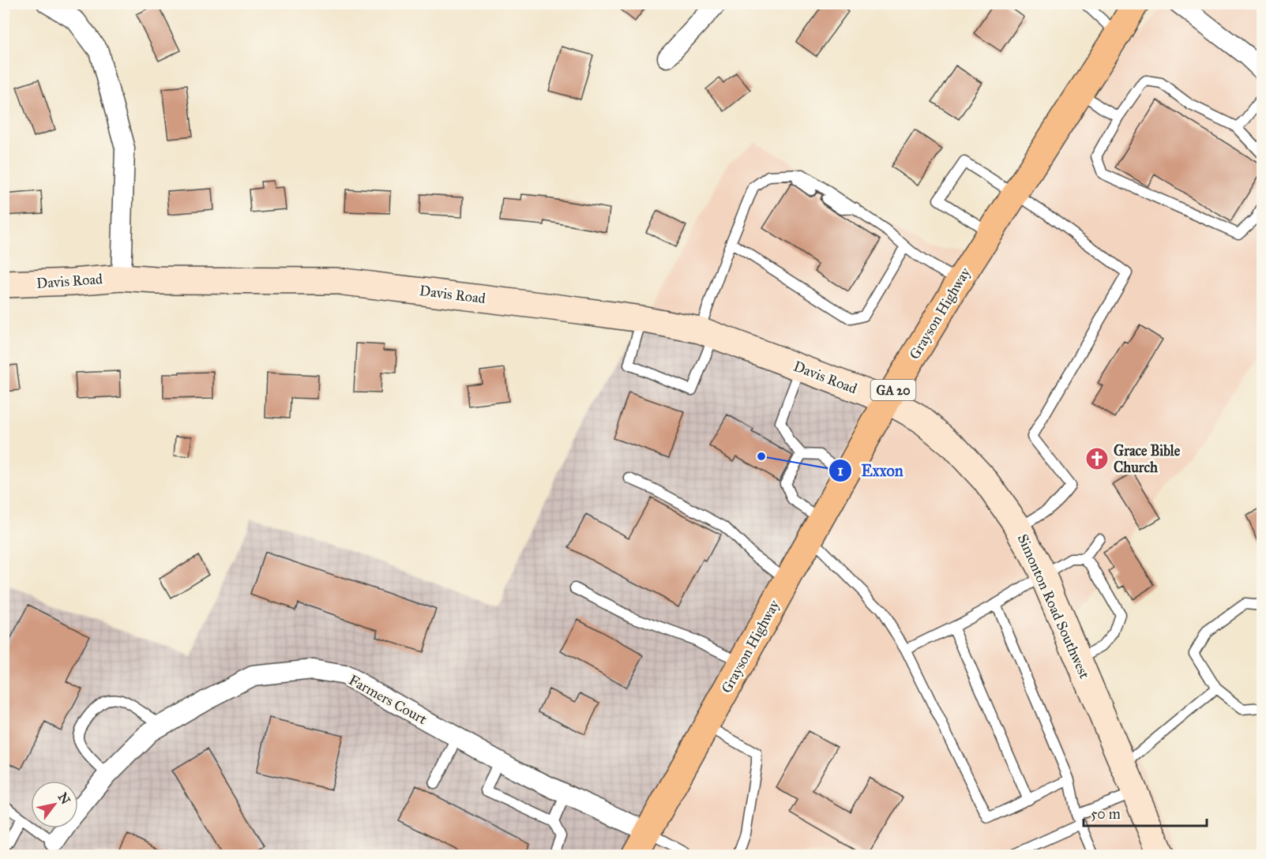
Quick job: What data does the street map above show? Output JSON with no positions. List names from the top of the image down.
{
  "streets": {
    "main road": ["Grayson Highway", "GA 20"],
    "street": ["Davis Road", "Simonton Road Southwest", "Farmers Court"]
  },
  "crossings": [
    ["Davis Road", "Grayson Highway"],
    ["Davis Road", "Simonton Road Southwest"],
    ["Grayson Highway", "Simonton Road Southwest"],
    ["Grayson Highway", "Farmers Court"]
  ],
  "places": {
    "other": ["Exxon"],
    "church": ["Grace Bible Church"]
  },
  "scale_bar": "50 m",
  "north": "top right"
}
